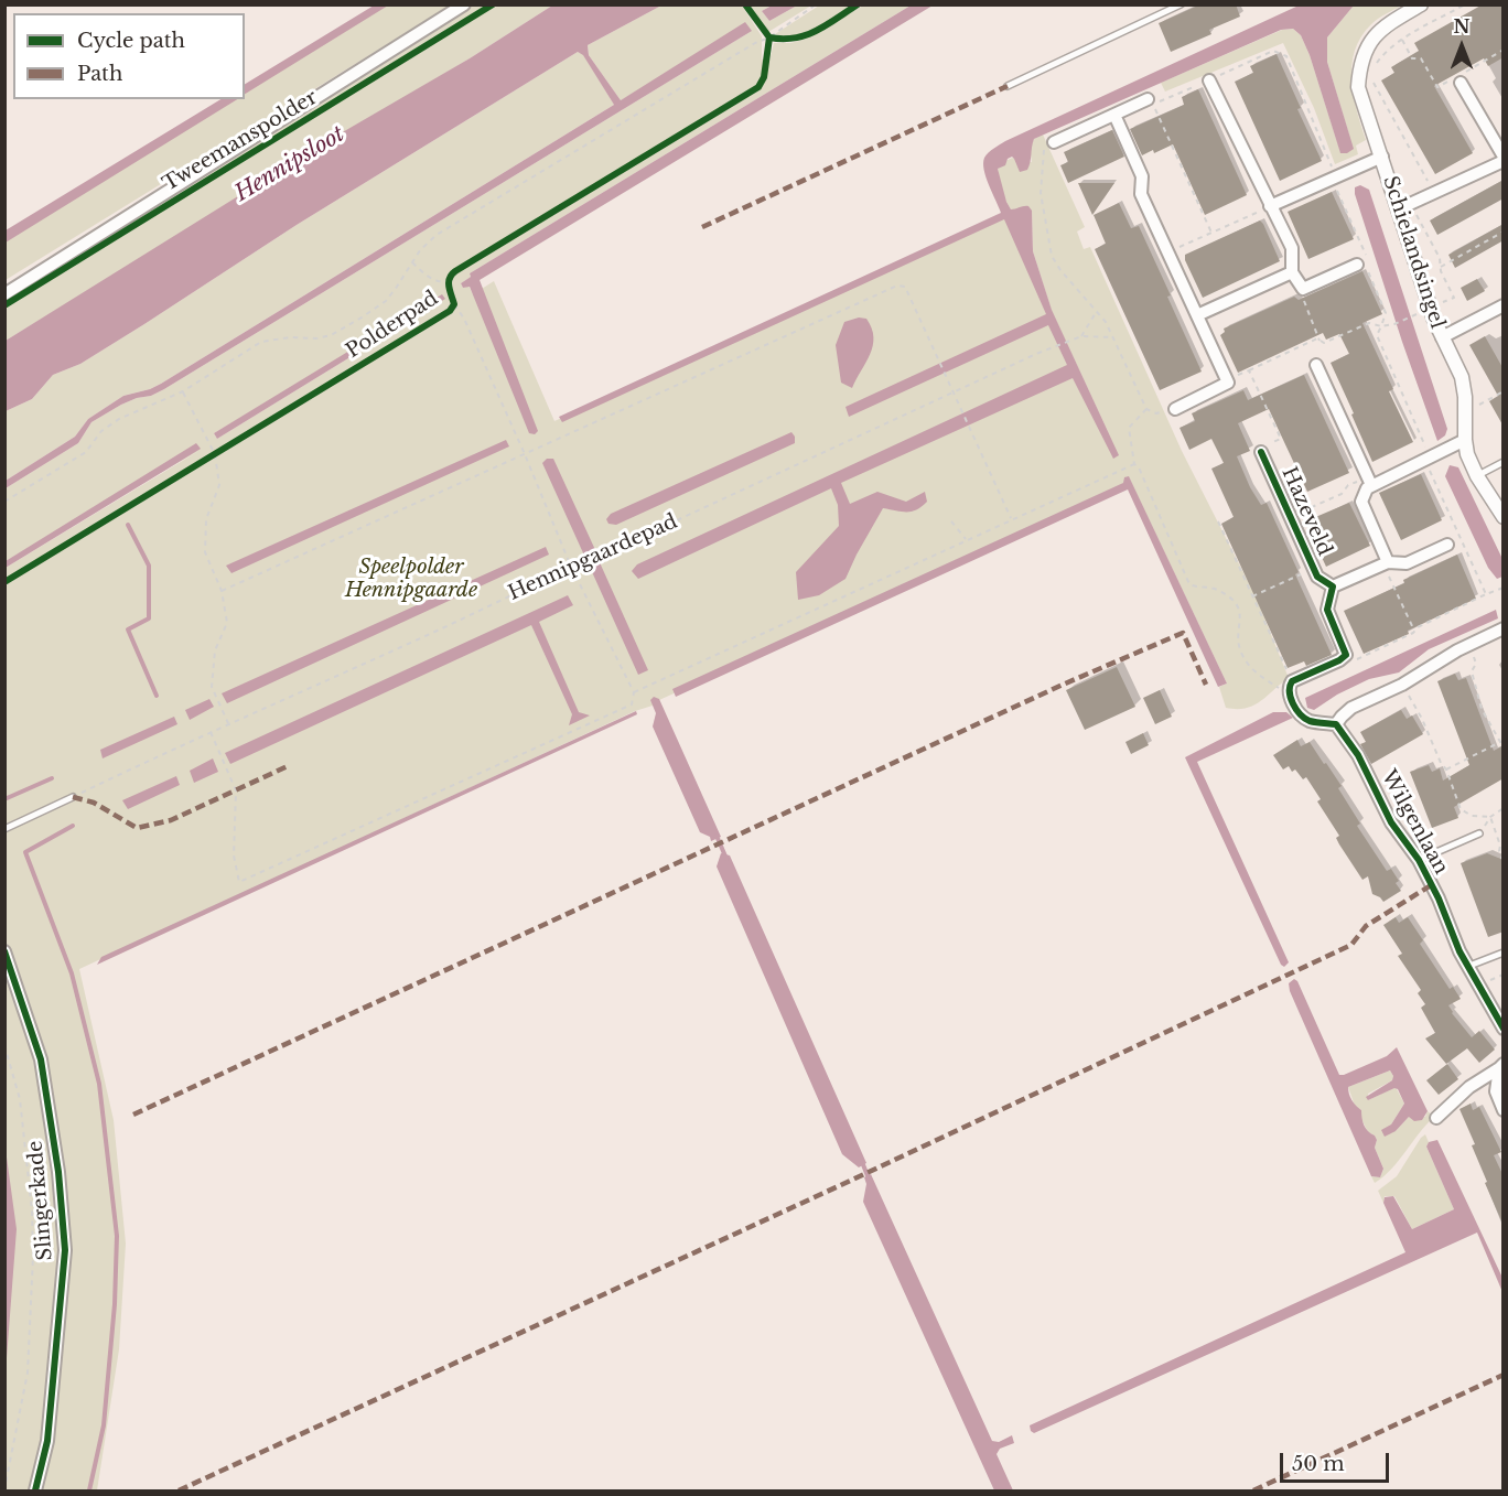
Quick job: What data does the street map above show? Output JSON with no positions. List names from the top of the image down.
{
  "streets": {
    "street": [
      "Tweemanspolder",
      "Schielandsingel",
      "Hazeveld",
      "Wilgenlaan",
      "Slingerkade"
    ],
    "path": ["Hennipgaardepad"],
    "cycle path": ["Polderpad"]
  },
  "water": ["Hennipsloot"],
  "parks": ["Speelpolder Hennipgaarde"],
  "legend": ["Cycle path", "Path"],
  "scale_bar": "50 m",
  "north": "top"
}
